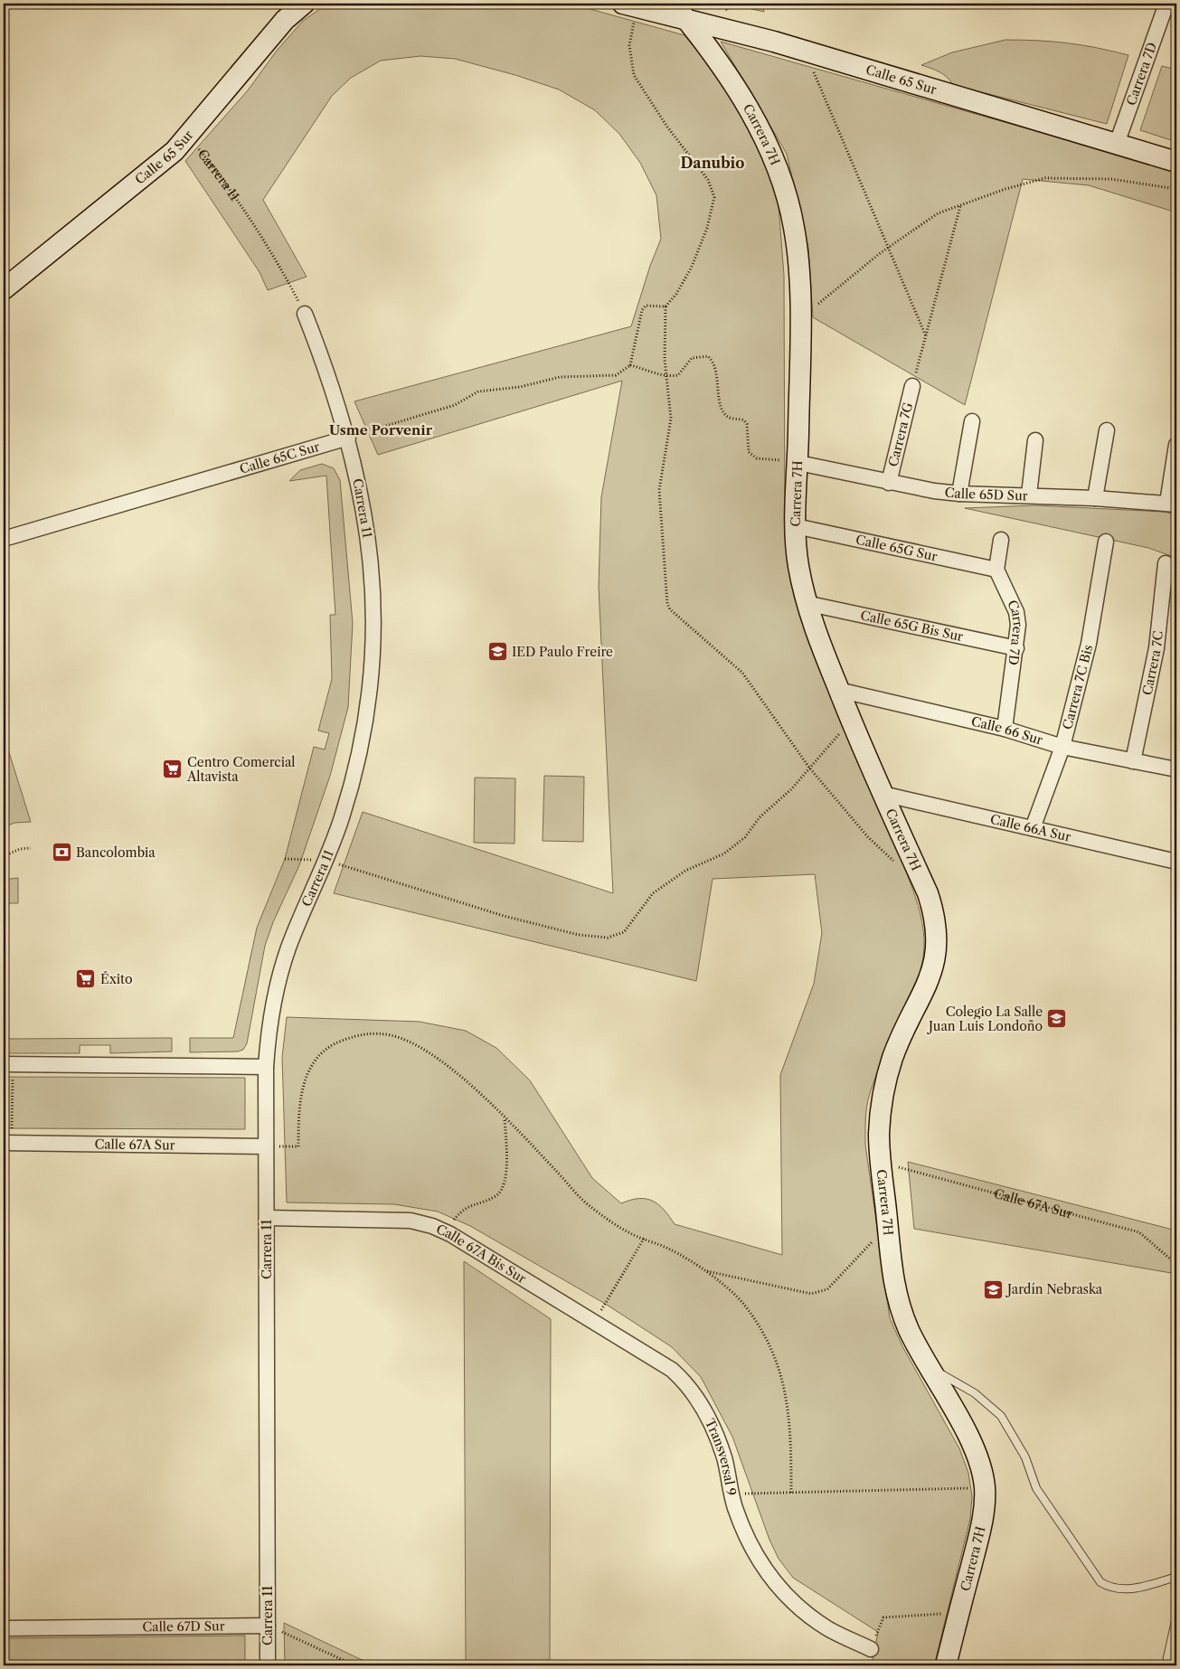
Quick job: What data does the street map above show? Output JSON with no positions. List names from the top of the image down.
{
  "streets": {
    "street": [
      "Carrera 7D",
      "Calle 65 Sur",
      "Carrera 7H",
      "Carrera 11",
      "Carrera 7G",
      "Calle 65C Sur",
      "Calle 65D Sur",
      "Calle 65G Sur",
      "Calle 65G Bis Sur",
      "Carrera 7C",
      "Carrera 7C Bis",
      "Calle 66 Sur",
      "Calle 66A Sur",
      "Calle 67A Sur",
      "Calle 67A Bis Sur",
      "Transversal 9",
      "Calle 67D Sur"
    ]
  },
  "crossings": [
    ["Carrera 7D", "Calle 65 Sur"],
    ["Carrera 7D", "Calle 65G Sur"],
    ["Carrera 7D", "Calle 65G Bis Sur"],
    ["Carrera 7D", "Calle 66 Sur"],
    ["Calle 65 Sur", "Carrera 7H"],
    ["Calle 65 Sur", "Carrera 11"],
    ["Carrera 7H", "Calle 65D Sur"],
    ["Carrera 7H", "Calle 65G Sur"],
    ["Carrera 7H", "Calle 65G Bis Sur"],
    ["Carrera 7H", "Calle 66 Sur"],
    ["Carrera 7H", "Calle 66A Sur"],
    ["Carrera 7H", "Calle 67A Sur"],
    ["Carrera 11", "Calle 65C Sur"],
    ["Carrera 11", "Calle 67A Sur"],
    ["Carrera 11", "Calle 67A Bis Sur"],
    ["Carrera 11", "Calle 67D Sur"],
    ["Carrera 7G", "Calle 65D Sur"],
    ["Carrera 7C", "Calle 66 Sur"],
    ["Carrera 7C Bis", "Calle 66 Sur"],
    ["Carrera 7C Bis", "Calle 66A Sur"],
    ["Calle 67A Bis Sur", "Transversal 9"]
  ],
  "districts": ["Danubio", "Usme Porvenir"],
  "places": {
    "school or university": ["IED Paulo Freire", "Colegio La Salle Juan Luis Londoño", "Jardín Nebraska"],
    "supermarket": ["Centro Comercial Altavista", "Éxito"],
    "bank": ["Bancolombia"]
  }
}
